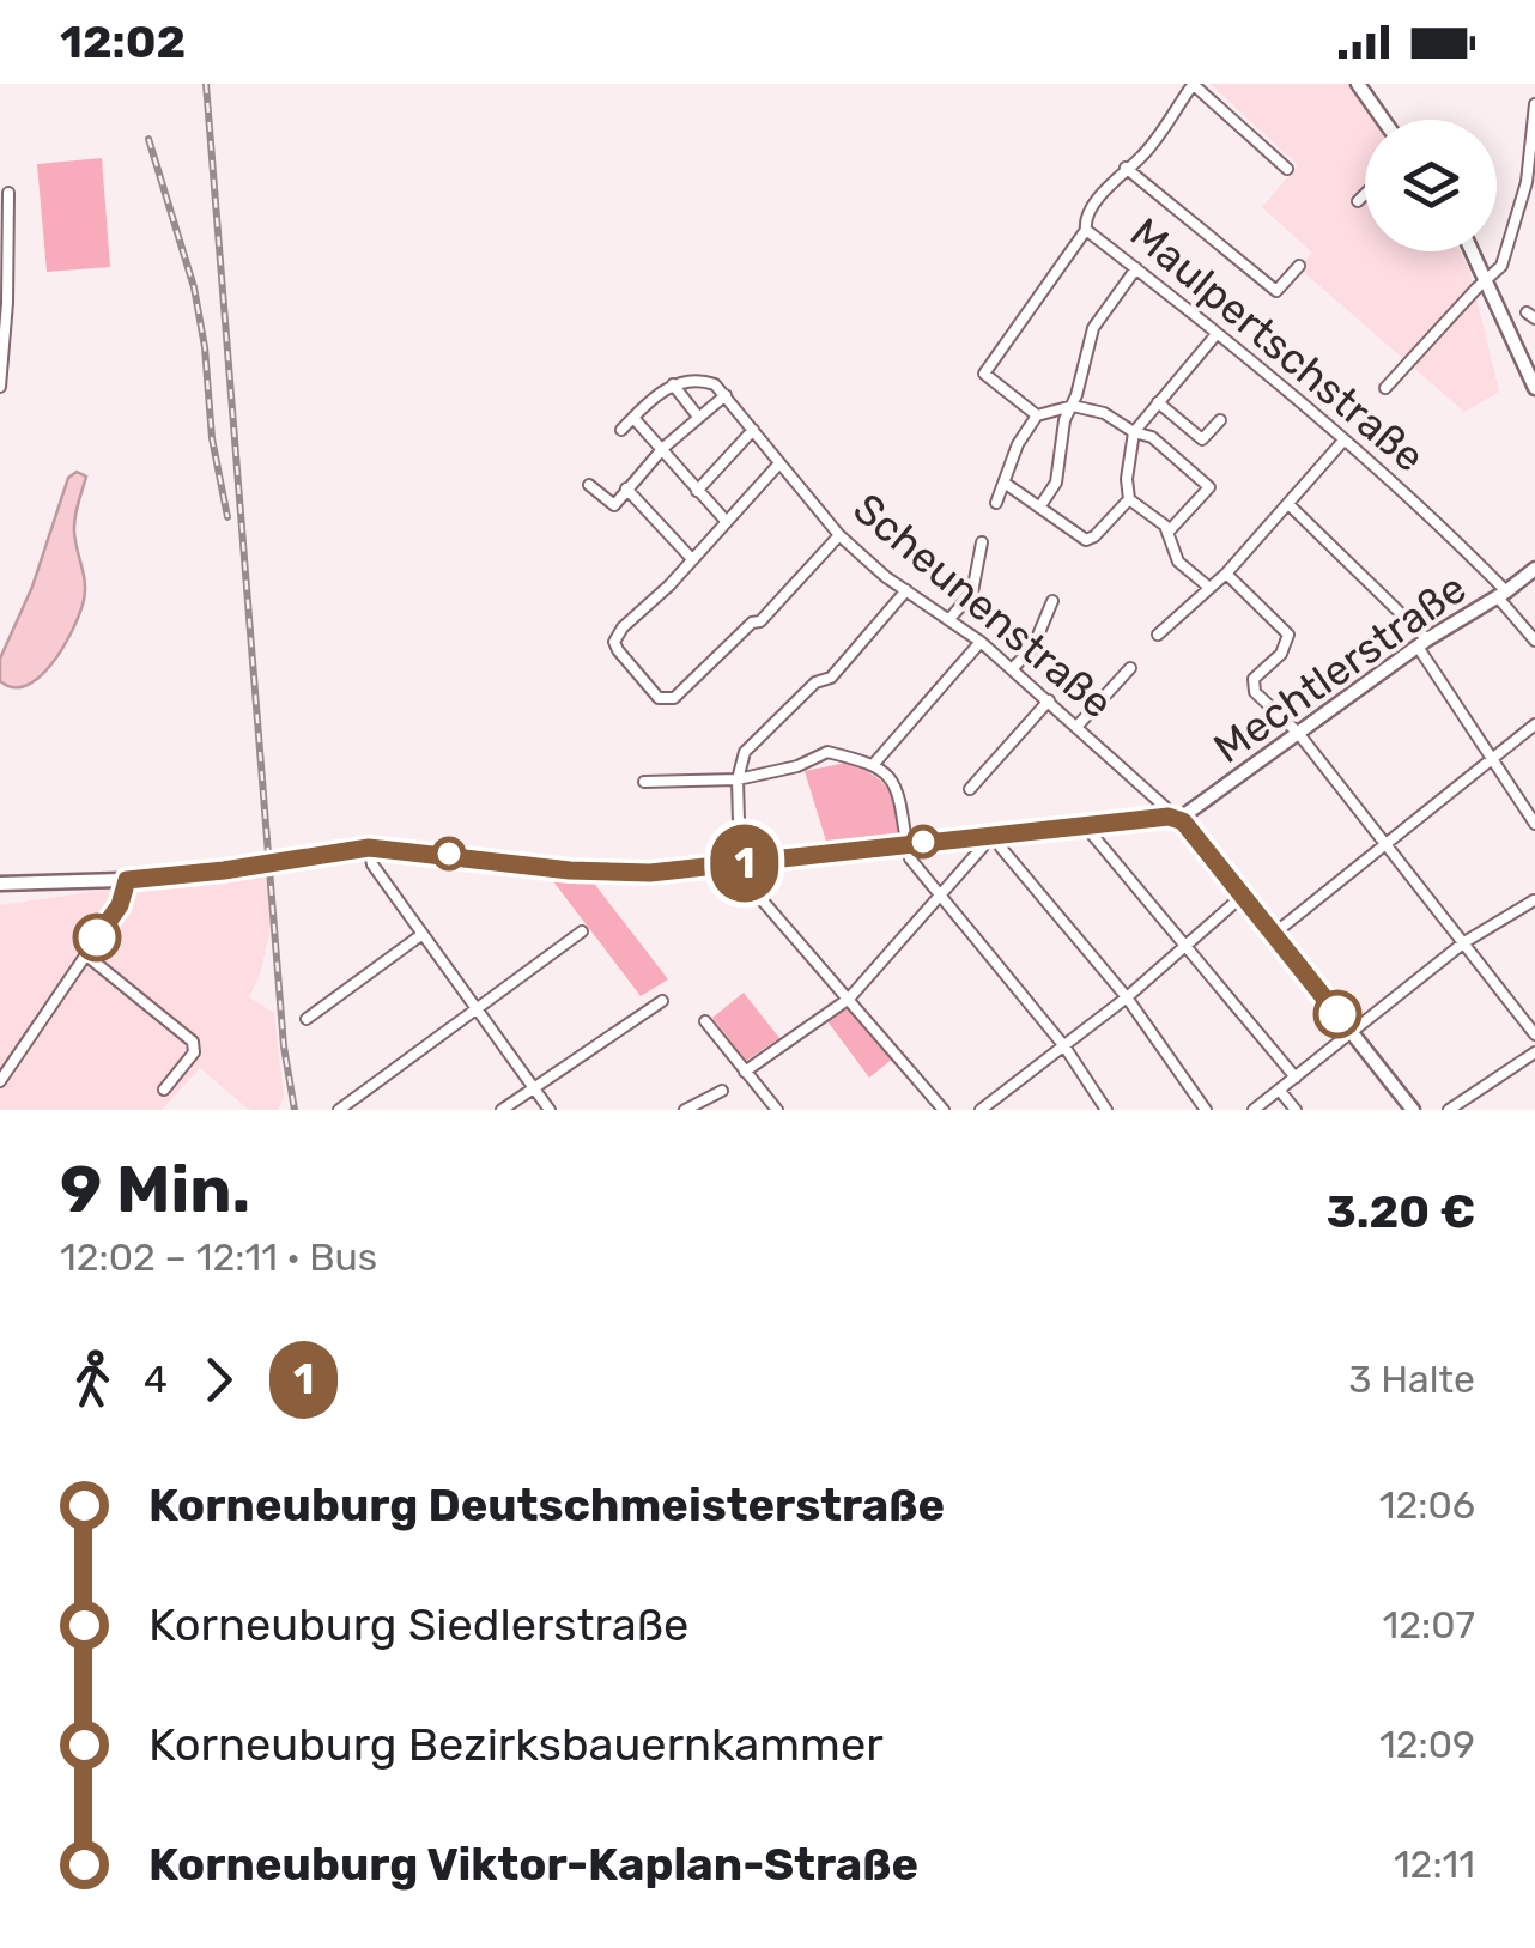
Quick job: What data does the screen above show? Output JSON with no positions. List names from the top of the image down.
{
  "streets": {
    "main road": ["Mechtlerstraße"],
    "street": ["Maulpertschstraße", "Scheunenstraße"]
  },
  "crossings": [
    ["Maulpertschstraße", "Mechtlerstraße"]
  ],
  "lines": ["bus line 1"],
  "page": {
    "status": "12:02",
    "on_map": "1",
    "heading": ["9 Min.", "12:02 – 12:11 · Bus", "3.20 €"],
    "legs": ["4", "1", "3 Halte"],
    "list": [
      {
        "name": "Korneuburg Deutschmeisterstraße",
        "value": "12:06"
      },
      {
        "name": "Korneuburg Siedlerstraße",
        "value": "12:07"
      },
      {
        "name": "Korneuburg Bezirksbauernkammer",
        "value": "12:09"
      },
      {
        "name": "Korneuburg Viktor-Kaplan-Straße",
        "value": "12:11"
      }
    ]
  }
}
